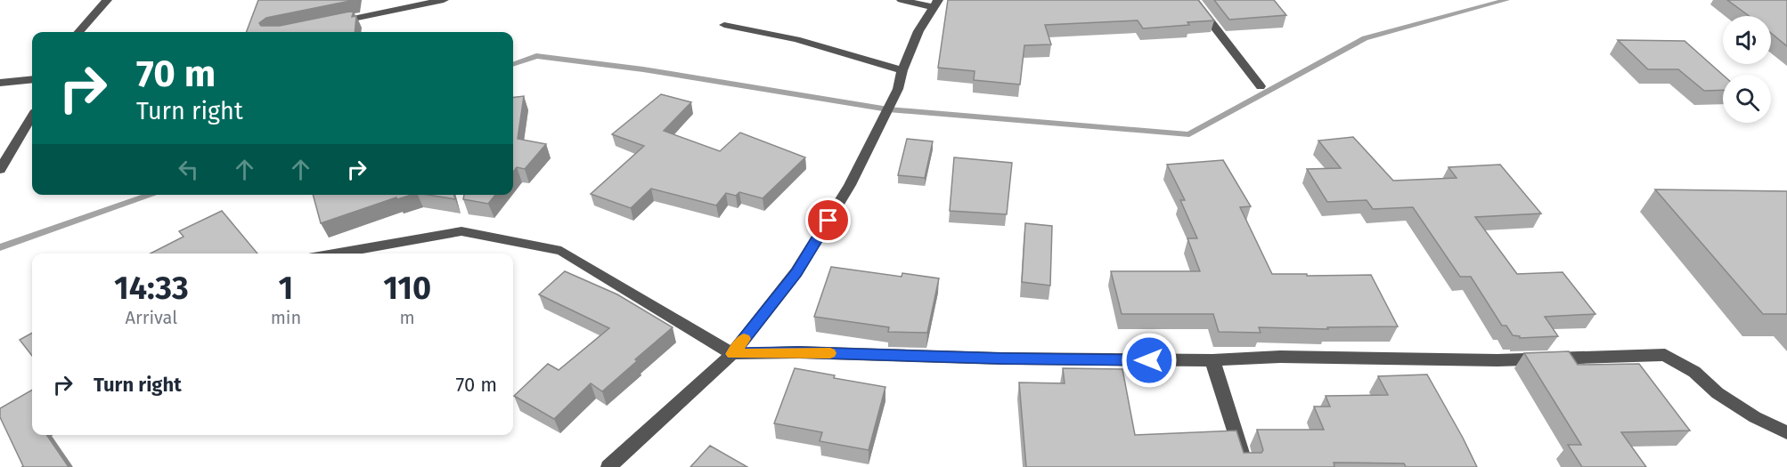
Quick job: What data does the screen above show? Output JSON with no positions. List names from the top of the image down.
{
  "page": {
    "turn": ["70 m", "Turn right"],
    "eta": [
      "14:33",
      "Arrival",
      "1",
      "min",
      "110",
      "m"
    ],
    "list": [
      {
        "name": "Turn right",
        "value": "70 m"
      }
    ]
  }
}
